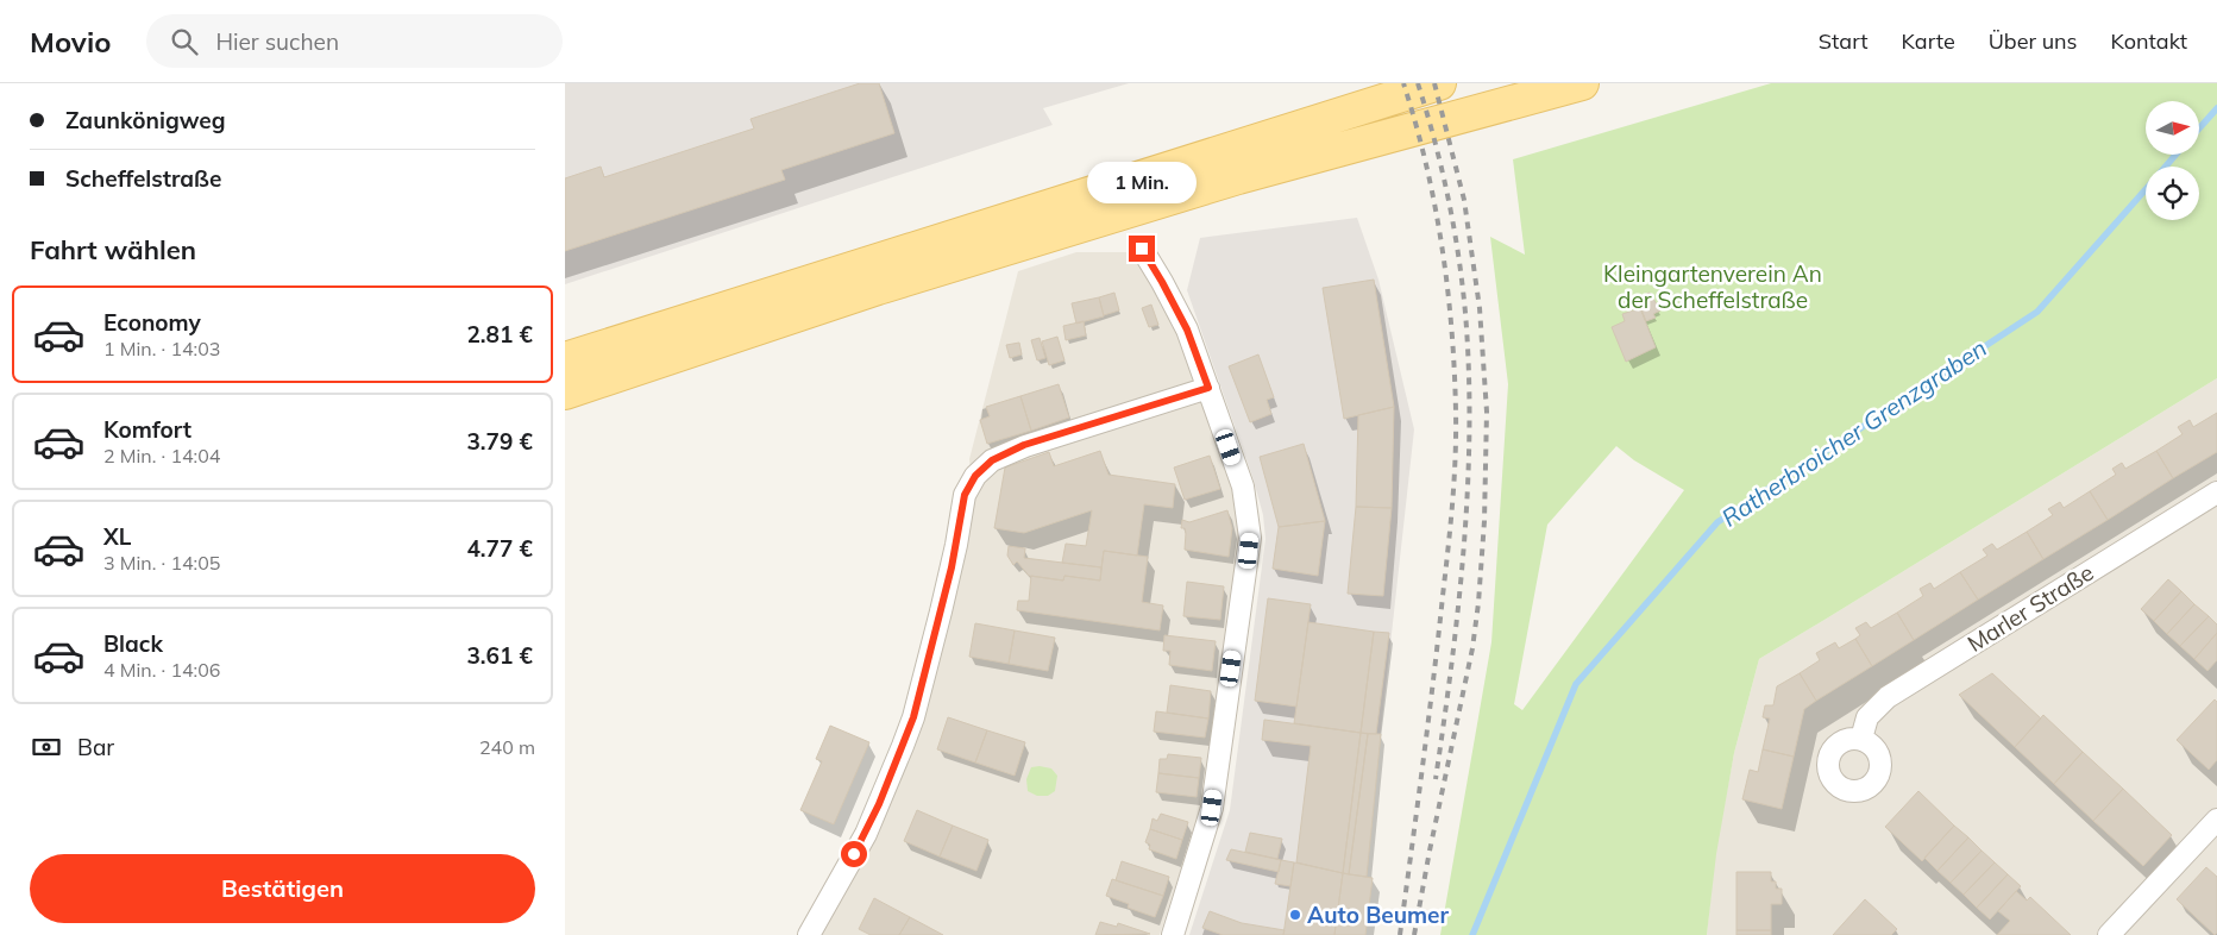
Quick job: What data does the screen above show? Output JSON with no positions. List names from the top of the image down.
{
  "streets": {
    "street": ["Marler Straße"]
  },
  "water": ["Ratherbroicher Grenzgraben"],
  "parks": ["Kleingartenverein An der Scheffelstraße"],
  "places": ["Auto Beumer"],
  "north": "right",
  "page": {
    "header": "Movio",
    "search": "Hier suchen",
    "nav": [
      "Start",
      "Karte",
      "Über uns",
      "Kontakt"
    ],
    "banner": ["Zaunkönigweg", "Scheffelstraße"],
    "bubble": "1 Min.",
    "heading": "Fahrt wählen",
    "list": [
      {
        "name": "Economy",
        "note": "1 Min. · 14:03",
        "value": "2.81 €"
      },
      {
        "name": "Komfort",
        "note": "2 Min. · 14:04",
        "value": "3.79 €"
      },
      {
        "name": "XL",
        "note": "3 Min. · 14:05",
        "value": "4.77 €"
      },
      {
        "name": "Black",
        "note": "4 Min. · 14:06",
        "value": "3.61 €"
      }
    ],
    "pay": ["Bar", "240 m"],
    "buttons": "Bestätigen"
  }
}
